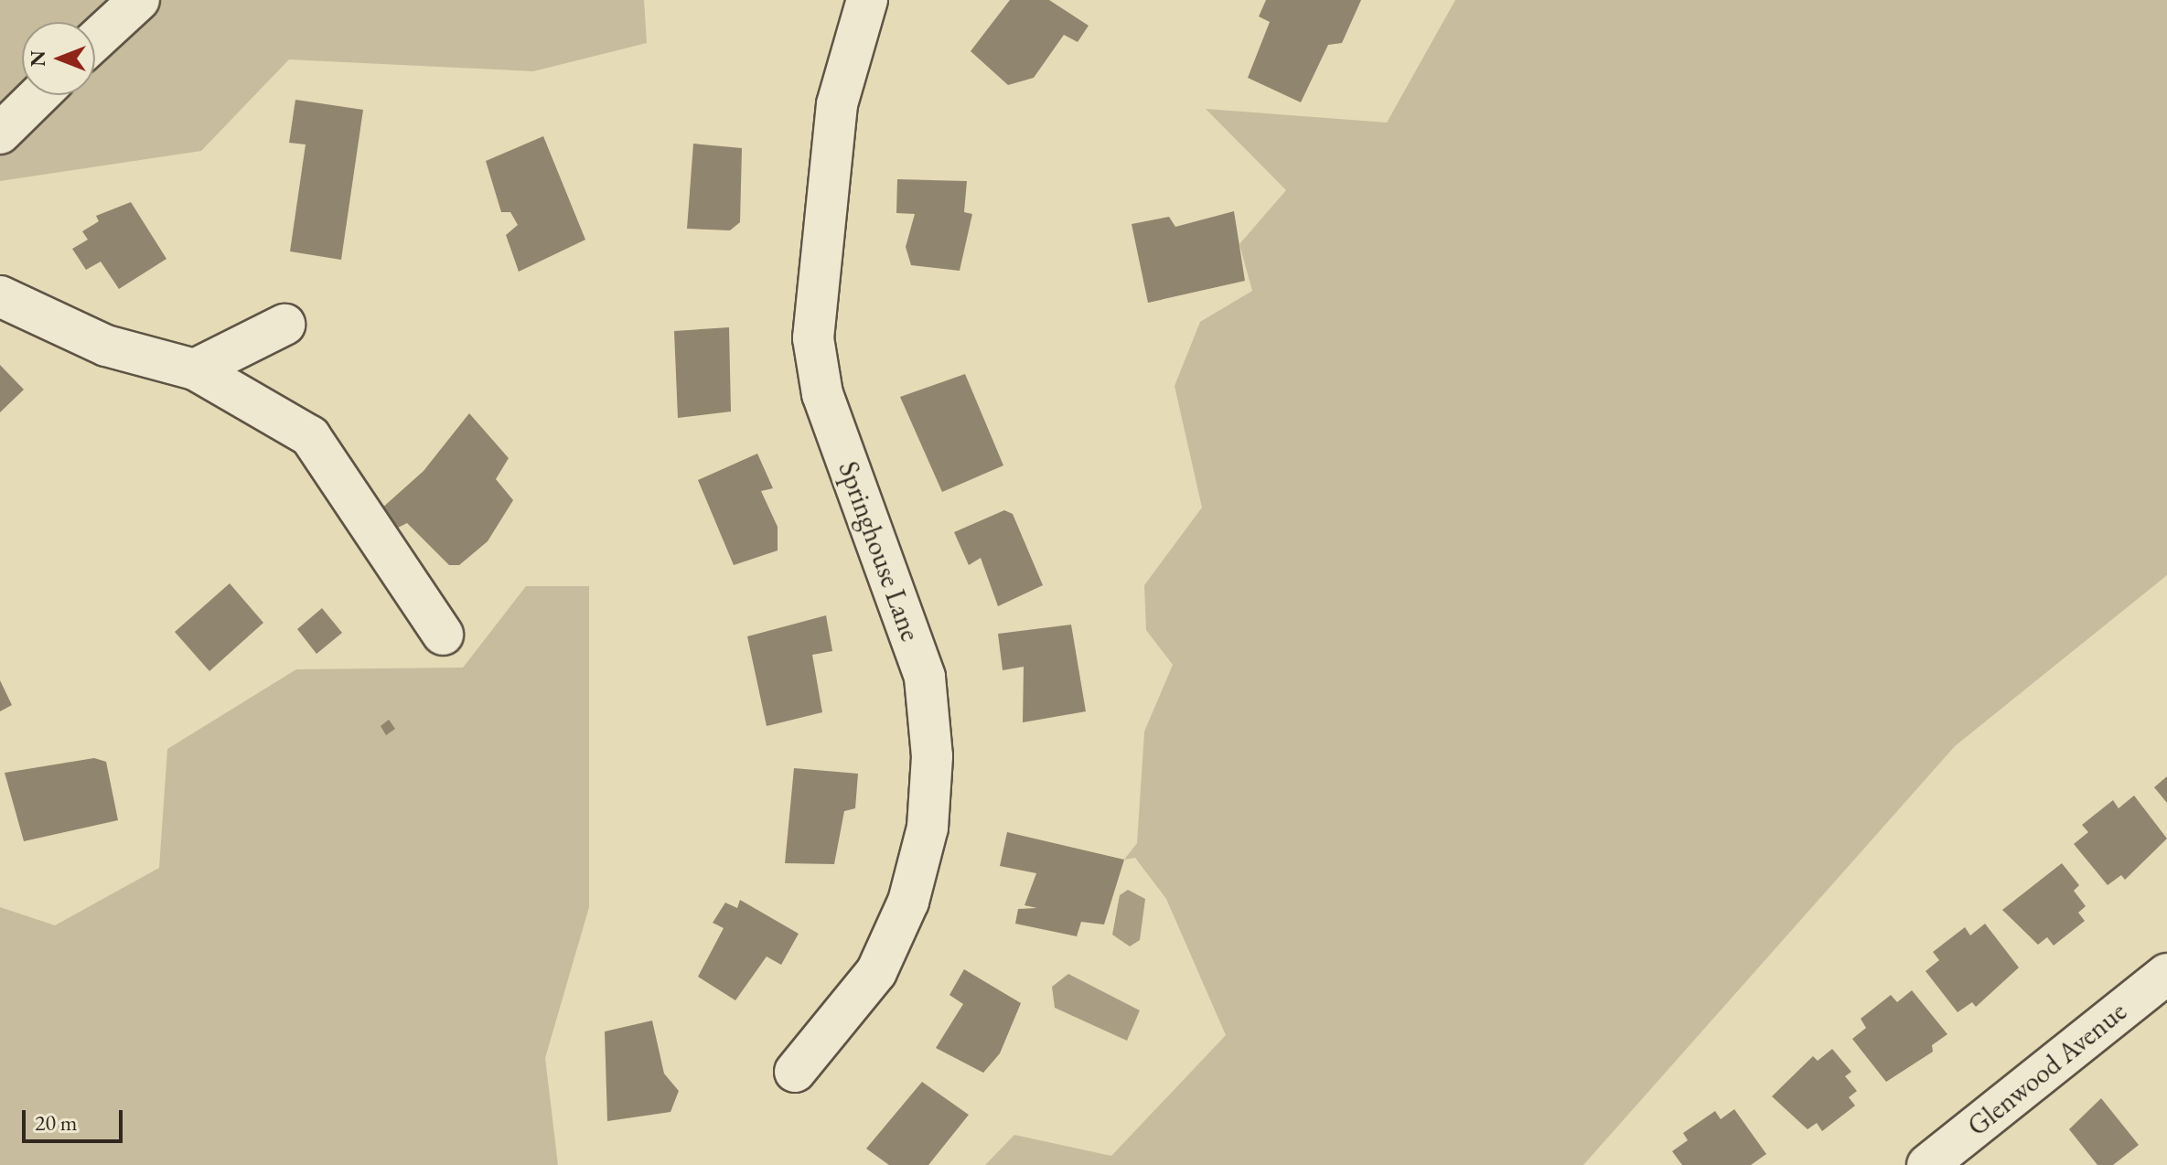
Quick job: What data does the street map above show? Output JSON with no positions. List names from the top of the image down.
{
  "streets": {
    "street": ["Springhouse Lane", "Glenwood Avenue"]
  },
  "scale_bar": "20 m",
  "north": "left"
}
